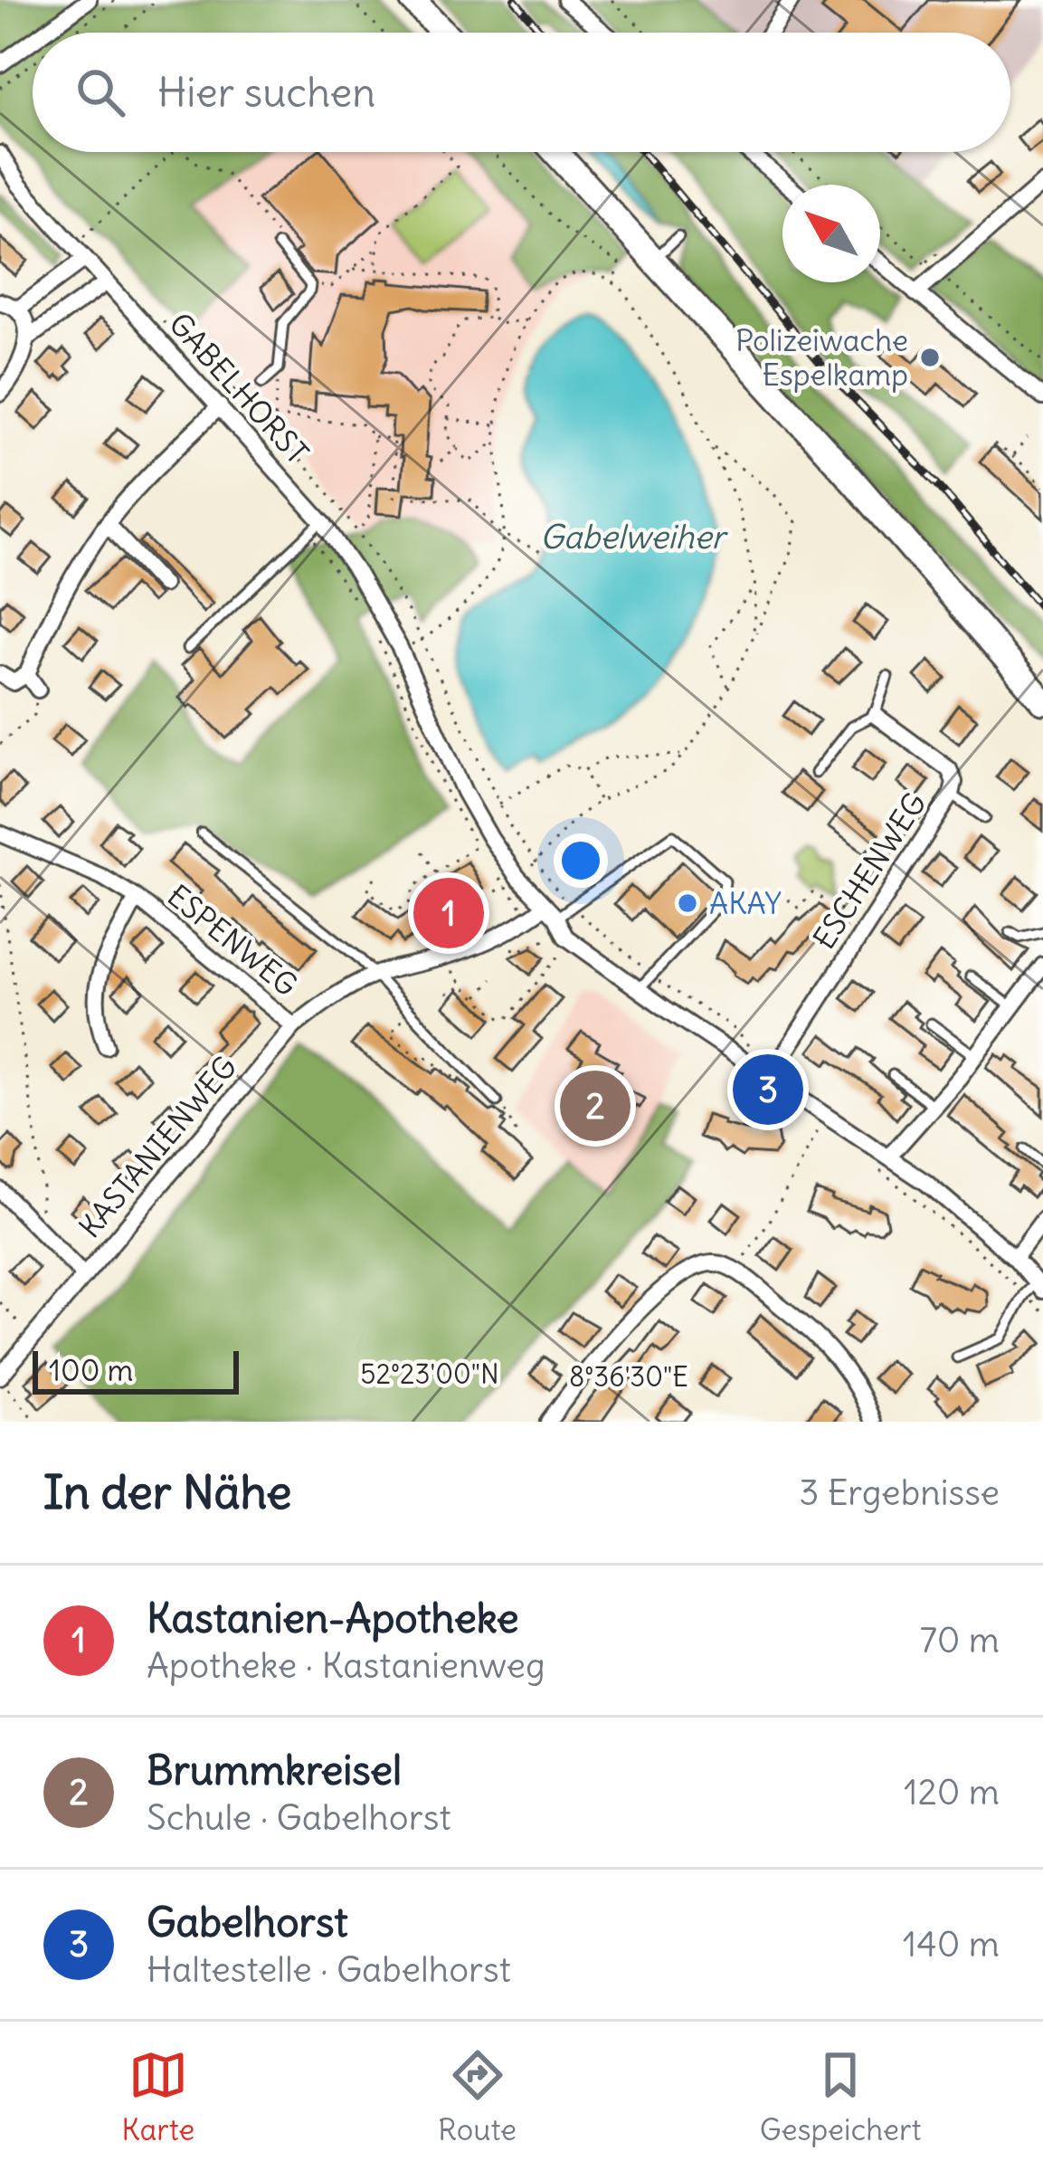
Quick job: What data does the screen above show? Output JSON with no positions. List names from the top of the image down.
{
  "streets": {
    "street": [
      "GABELHORST",
      "ESCHENWEG",
      "ESPENWEG",
      "KASTANIENWEG"
    ]
  },
  "crossings": [
    ["GABELHORST", "ESCHENWEG"],
    ["GABELHORST", "KASTANIENWEG"],
    ["ESPENWEG", "KASTANIENWEG"]
  ],
  "water": ["Gabelweiher"],
  "places": ["Polizeiwache Espelkamp", "AKAY"],
  "scale_bar": "100 m",
  "north": "top left",
  "page": {
    "search": "Hier suchen",
    "pins": ["1", "3", "2"],
    "scale": "100 m",
    "heading": ["In der Nähe", "3 Ergebnisse"],
    "list": [
      {
        "mark": "1",
        "name": "Kastanien-Apotheke",
        "note": "Apotheke · Kastanienweg",
        "value": "70 m"
      },
      {
        "mark": "2",
        "name": "Brummkreisel",
        "note": "Schule · Gabelhorst",
        "value": "120 m"
      },
      {
        "mark": "3",
        "name": "Gabelhorst",
        "note": "Haltestelle · Gabelhorst",
        "value": "140 m"
      }
    ],
    "nav": ["Karte", "Route", "Gespeichert"]
  },
  "coordinates": ["52°23'00\"N", "8°36'30\"E"]
}
